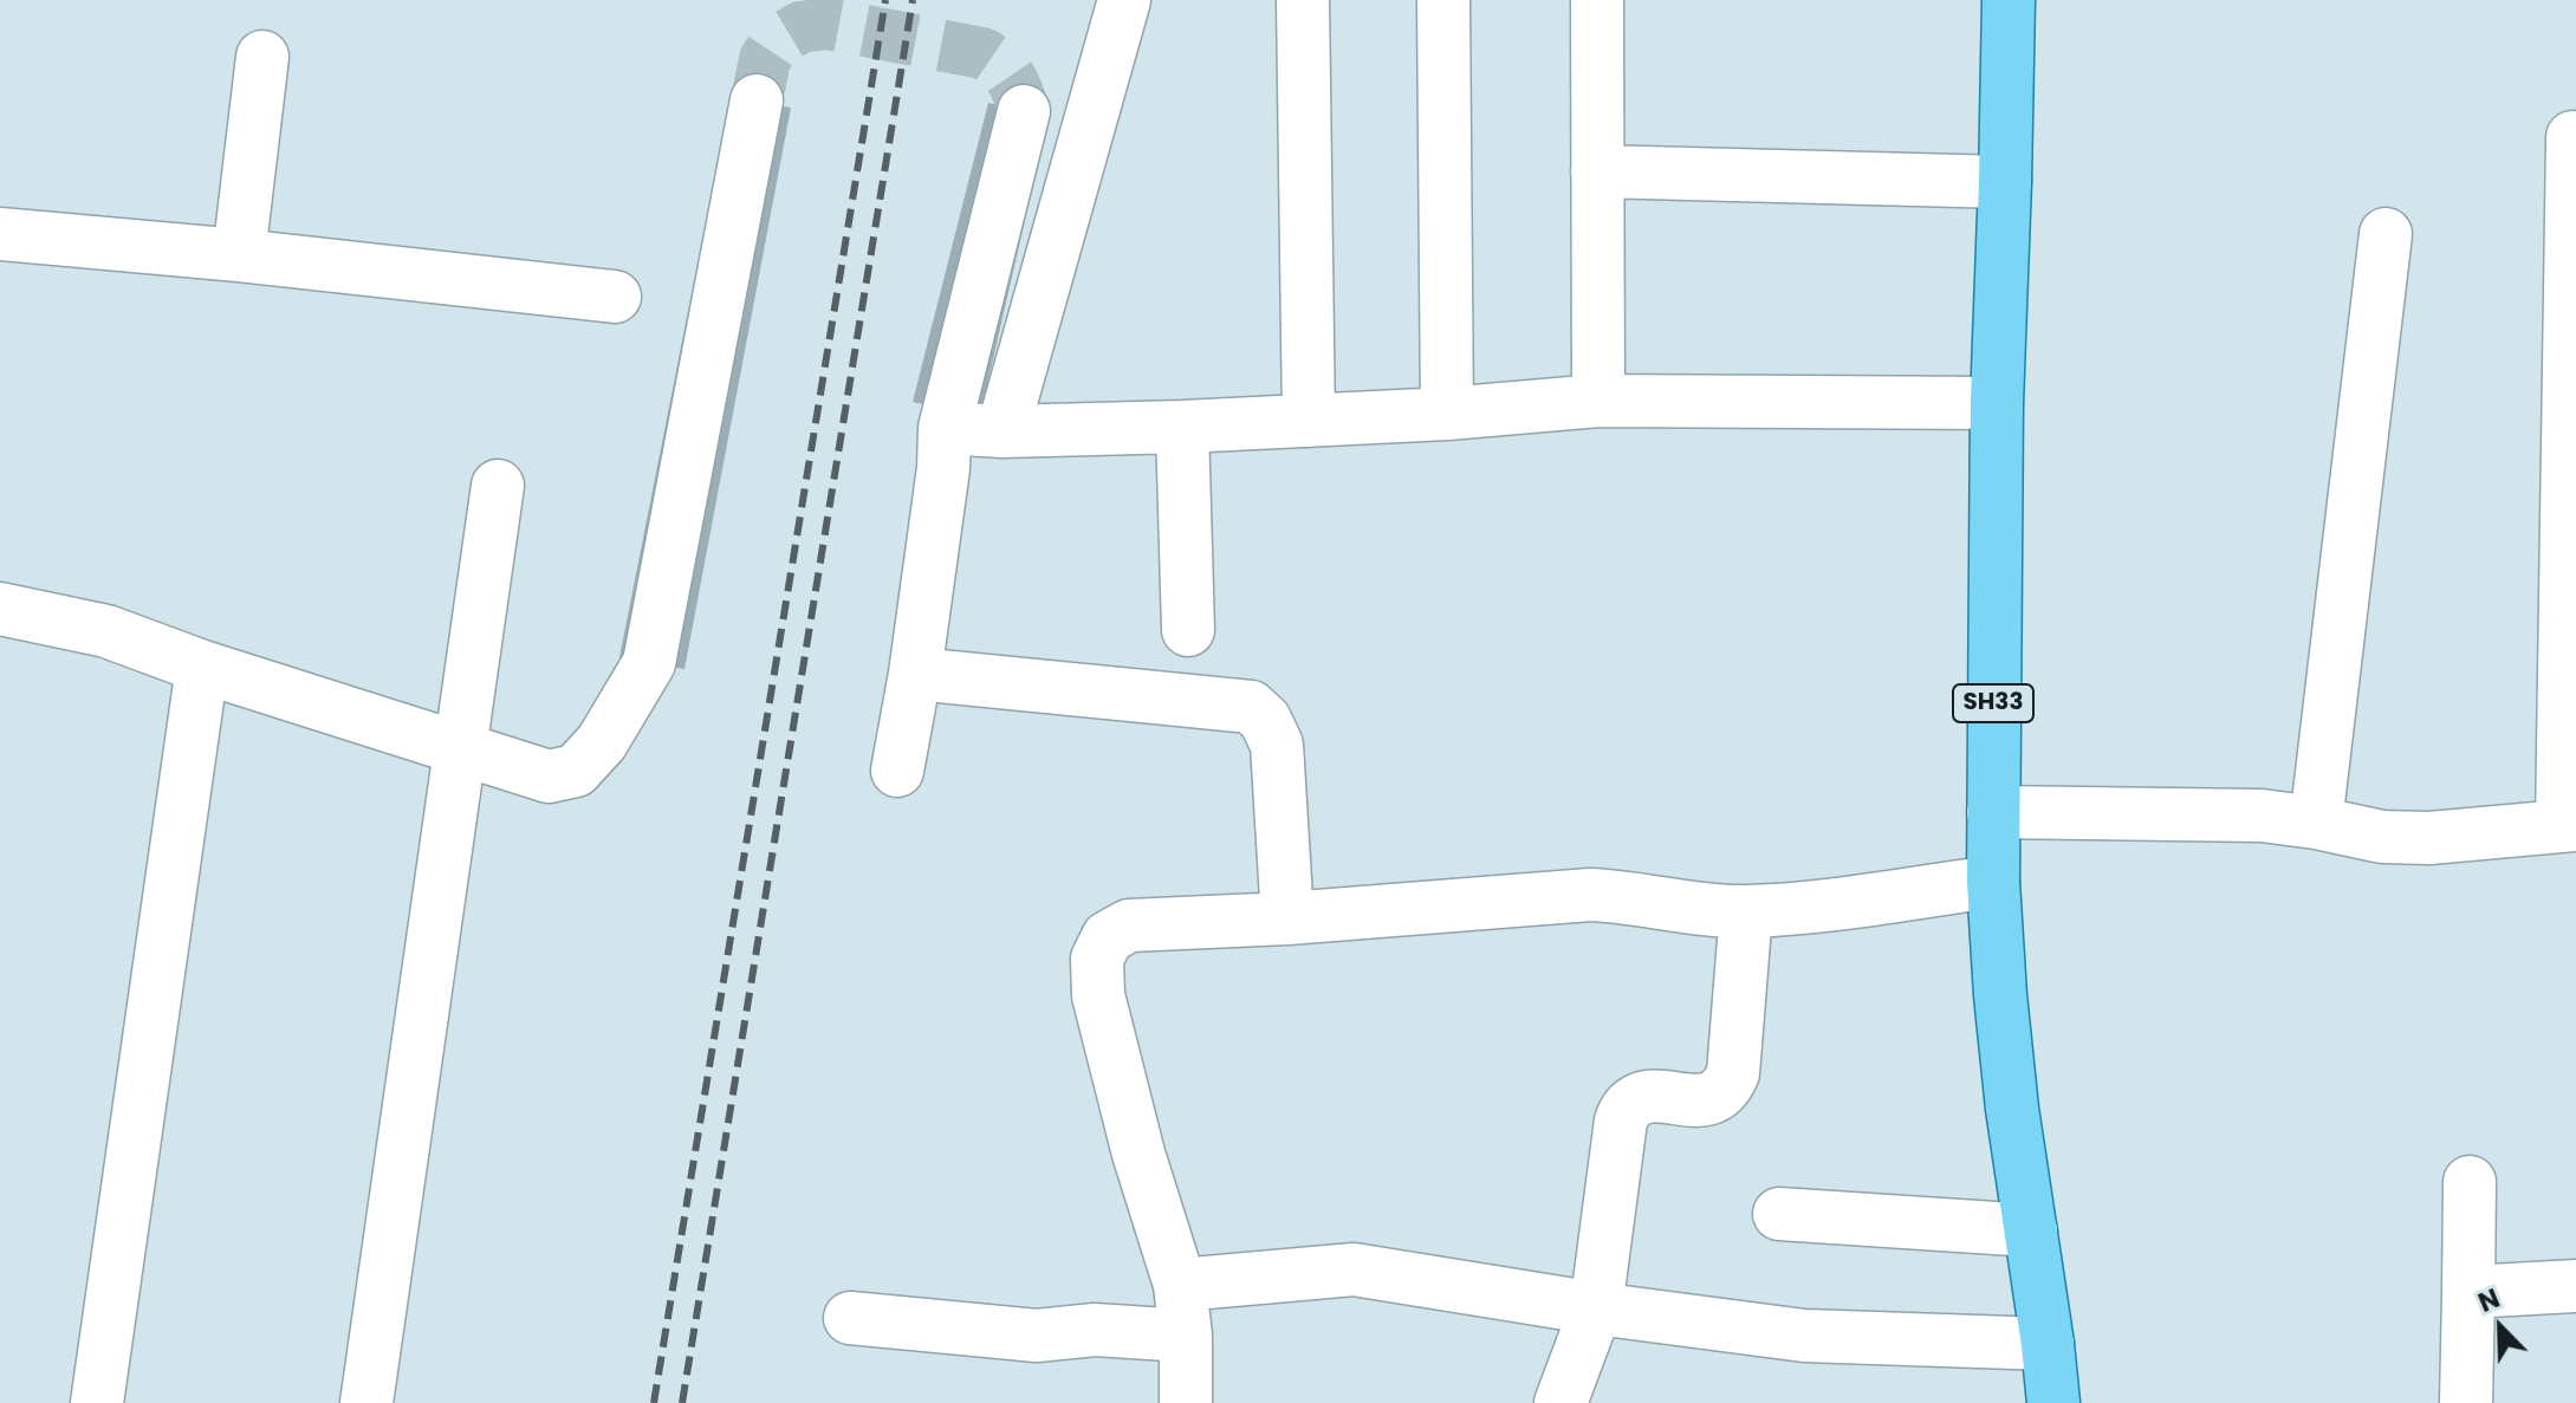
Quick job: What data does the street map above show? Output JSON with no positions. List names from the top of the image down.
{
  "streets": {
    "main road": ["SH33"]
  },
  "north": "top left"
}
